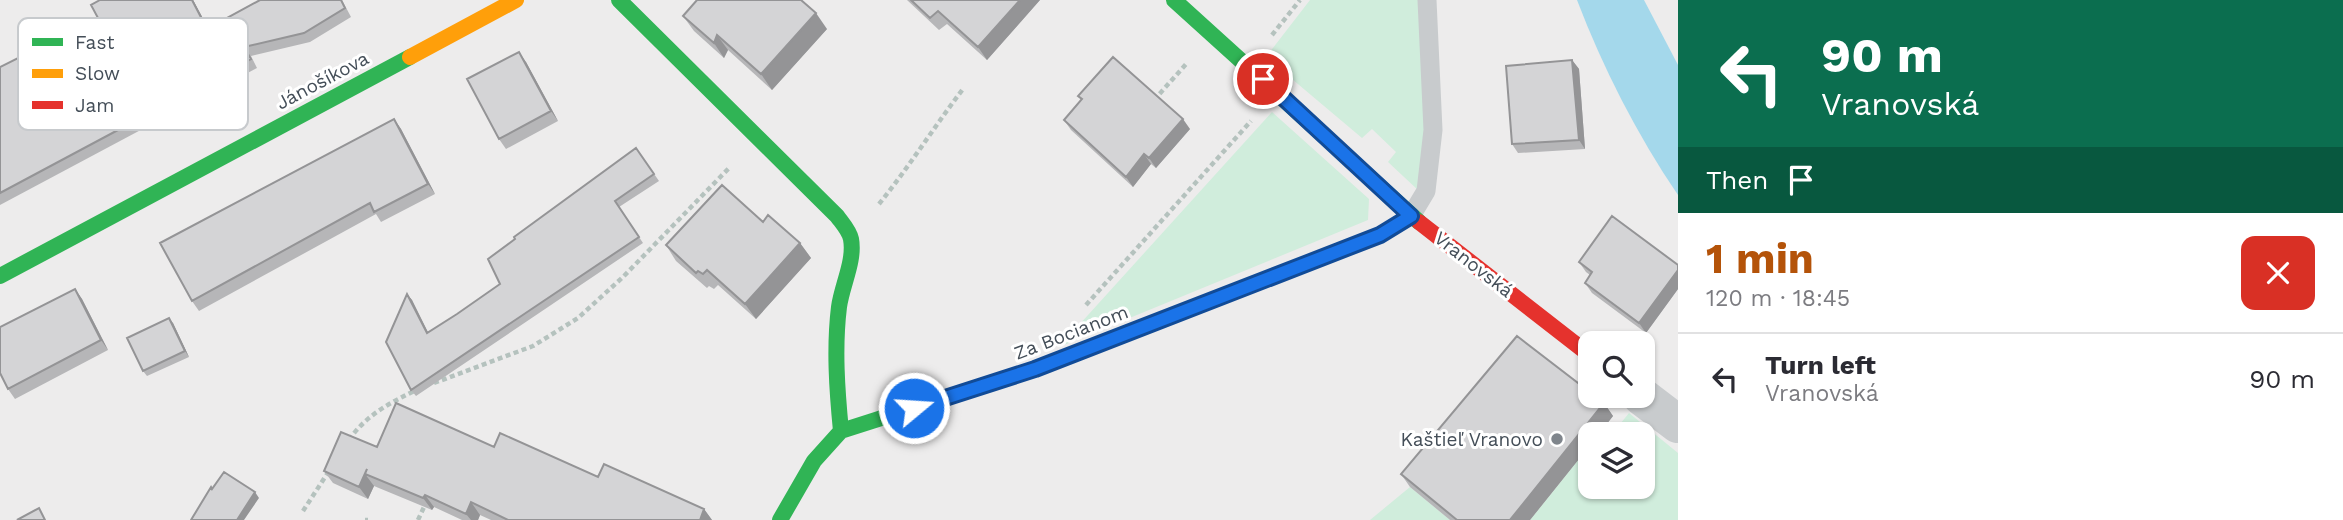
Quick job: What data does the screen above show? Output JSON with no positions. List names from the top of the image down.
{
  "streets": {
    "street": ["Jánošíkova", "Vranovská", "Za Bocianom"]
  },
  "crossings": [
    ["Vranovská", "Za Bocianom"]
  ],
  "places": ["Kaštieľ Vranovo"],
  "legend": ["Fast", "Slow", "Jam"],
  "page": {
    "turn": ["90 m", "Vranovská"],
    "then": "Then",
    "heading": ["1 min", "120 m · 18:45"],
    "list": [
      {
        "name": "Turn left",
        "note": "Vranovská",
        "value": "90 m"
      }
    ]
  }
}
